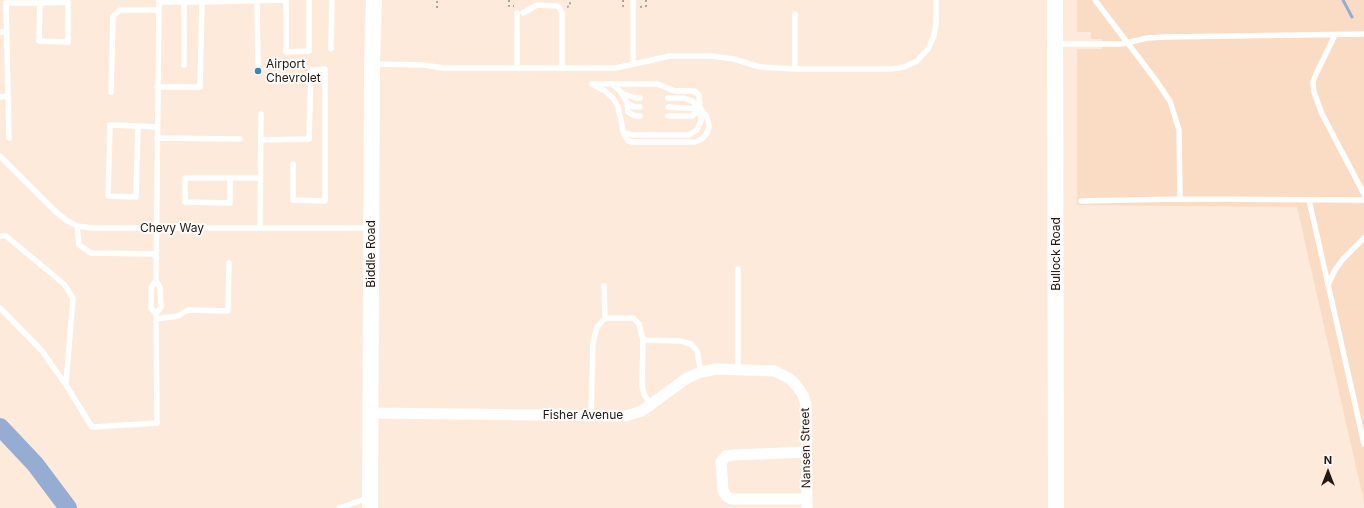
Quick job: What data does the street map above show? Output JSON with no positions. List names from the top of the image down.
{
  "streets": {
    "street": [
      "Biddle Road",
      "Bullock Road",
      "Fisher Avenue",
      "Nansen Street"
    ],
    "lane": ["Chevy Way"]
  },
  "crossings": [
    ["Chevy Way", "Biddle Road"],
    ["Biddle Road", "Fisher Avenue"],
    ["Fisher Avenue", "Nansen Street"]
  ],
  "places": ["Airport Chevrolet"],
  "north": "top"
}
